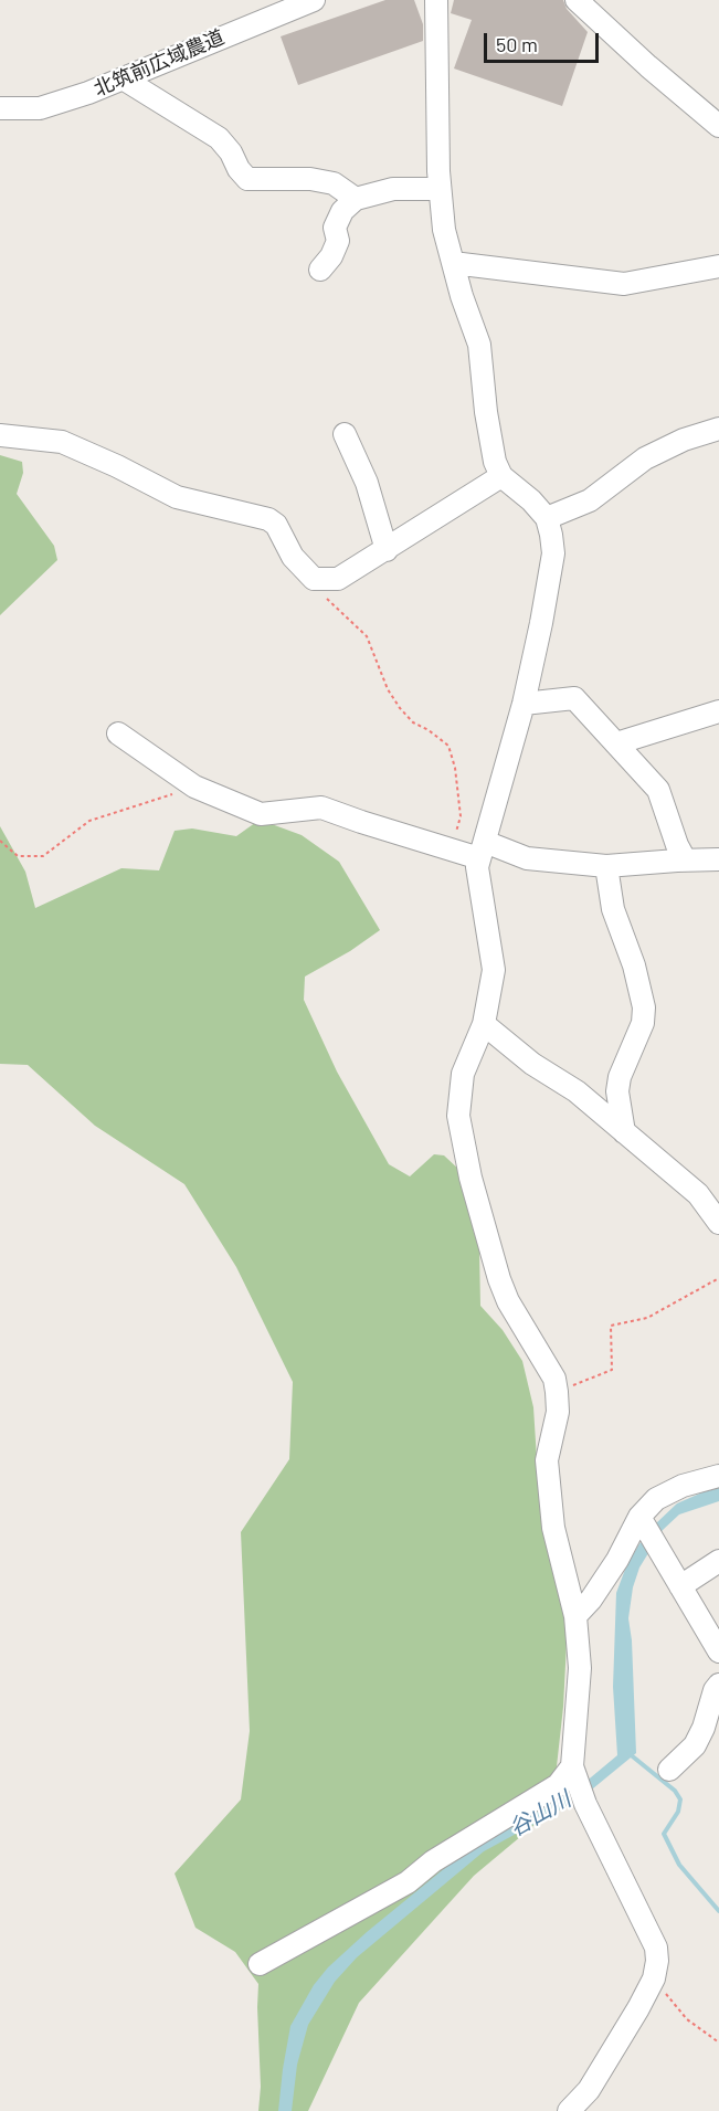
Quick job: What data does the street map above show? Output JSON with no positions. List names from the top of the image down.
{
  "streets": {
    "street": ["北筑前広域農道"]
  },
  "water": ["谷山川"],
  "scale_bar": "50 m"
}
